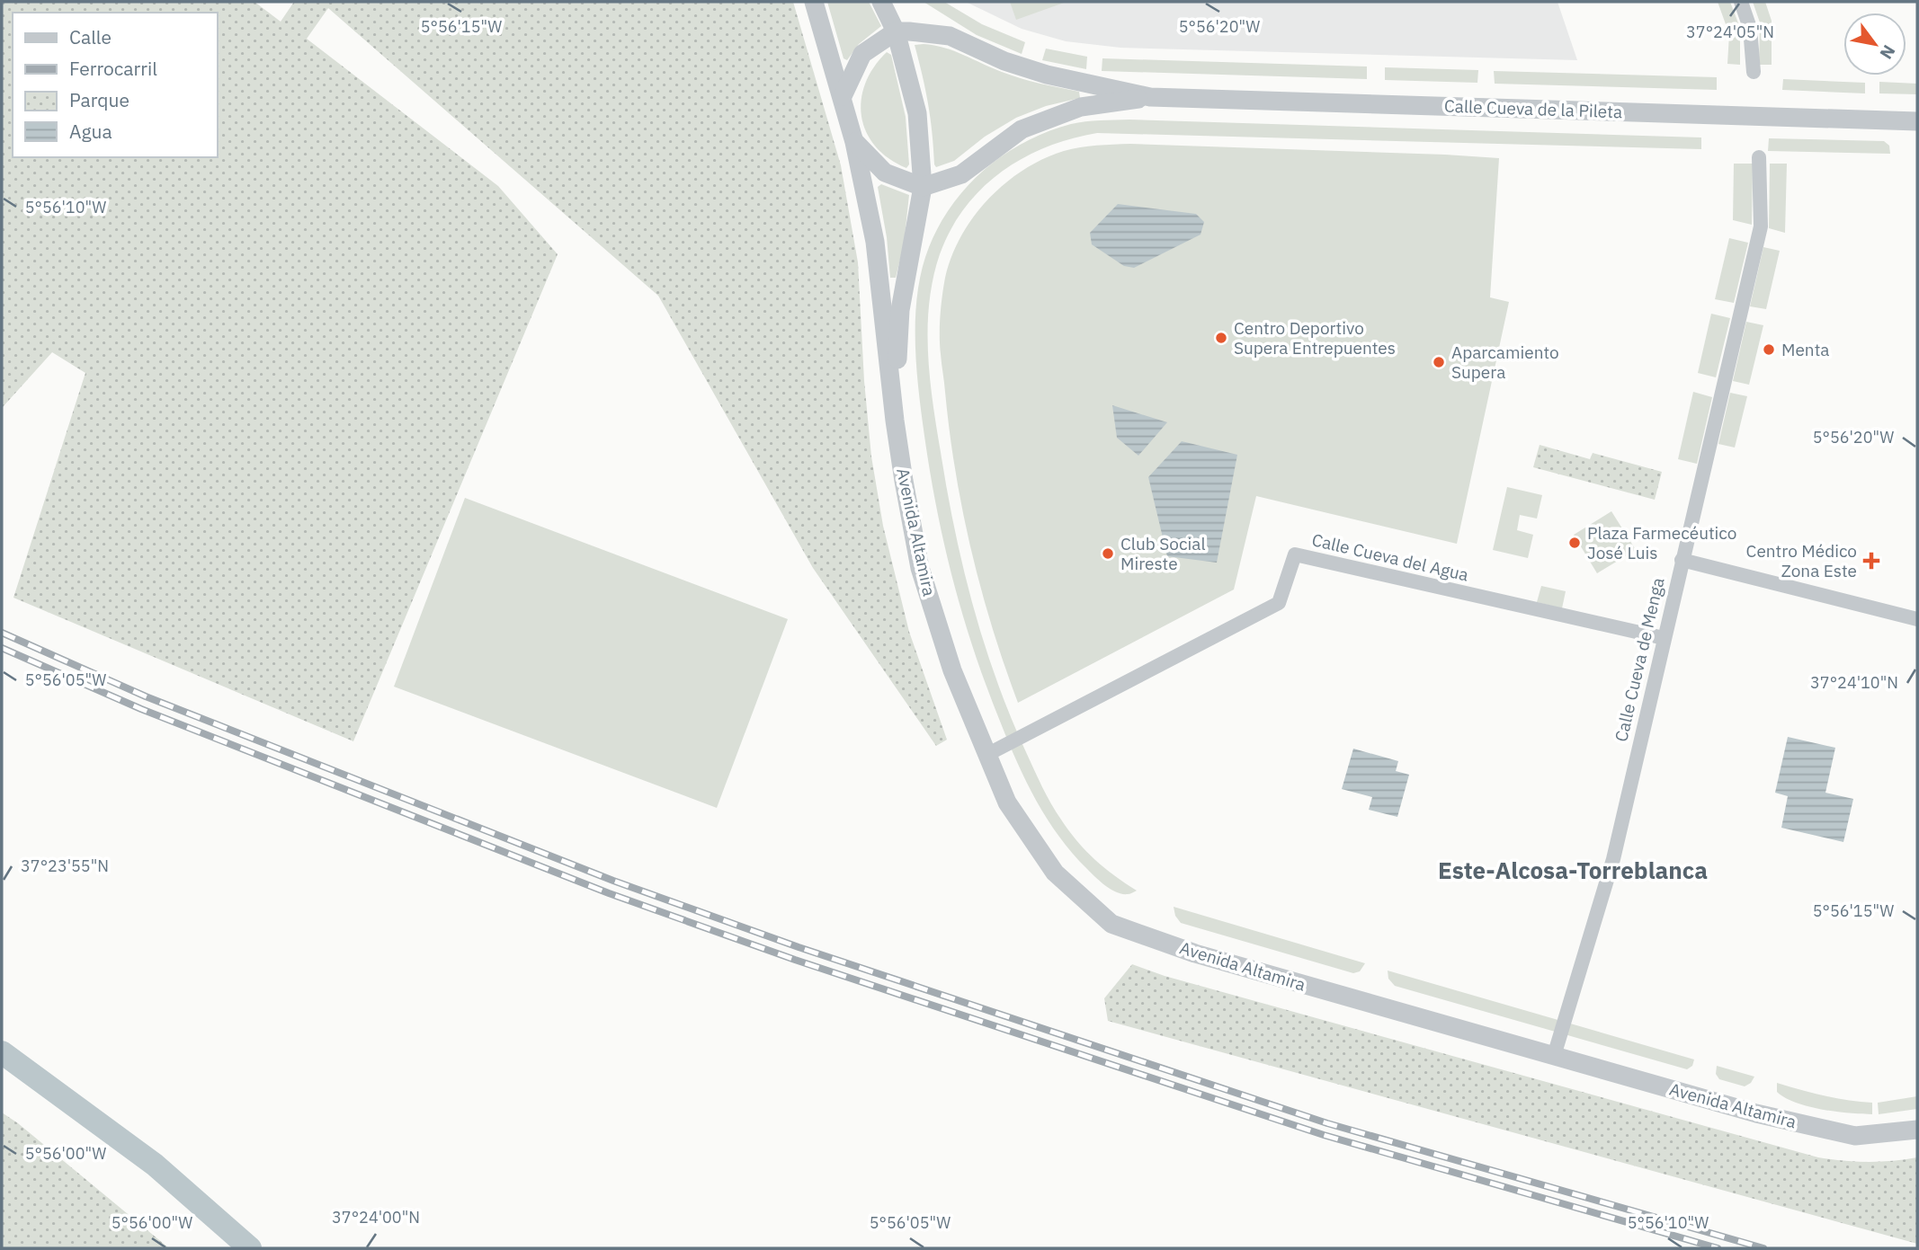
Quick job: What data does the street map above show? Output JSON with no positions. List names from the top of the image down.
{
  "streets": {
    "street": [
      "Calle Cueva de la Pileta",
      "Avenida Altamira",
      "Calle Cueva del Agua",
      "Calle Cueva de Menga"
    ]
  },
  "crossings": [
    ["Avenida Altamira", "Calle Cueva del Agua"],
    ["Avenida Altamira", "Calle Cueva de Menga"],
    ["Calle Cueva del Agua", "Calle Cueva de Menga"]
  ],
  "districts": ["Este-Alcosa-Torreblanca"],
  "places": {
    "other": [
      "Centro Deportivo Supera Entrepuentes",
      "Menta",
      "Aparcamiento Supera",
      "Plaza Farmecéutico José Luis",
      "Club Social Mireste"
    ],
    "health": ["Centro Médico Zona Este"]
  },
  "legend": [
    "Calle",
    "Ferrocarril",
    "Parque",
    "Agua"
  ],
  "north": "bottom right",
  "coordinates": [
    "5°56'15\"W",
    "5°56'20\"W",
    "37°24'05\"N",
    "5°56'10\"W",
    "5°56'05\"W",
    "37°24'10\"N",
    "37°23'55\"N",
    "5°56'00\"W",
    "37°24'00\"N"
  ]
}
